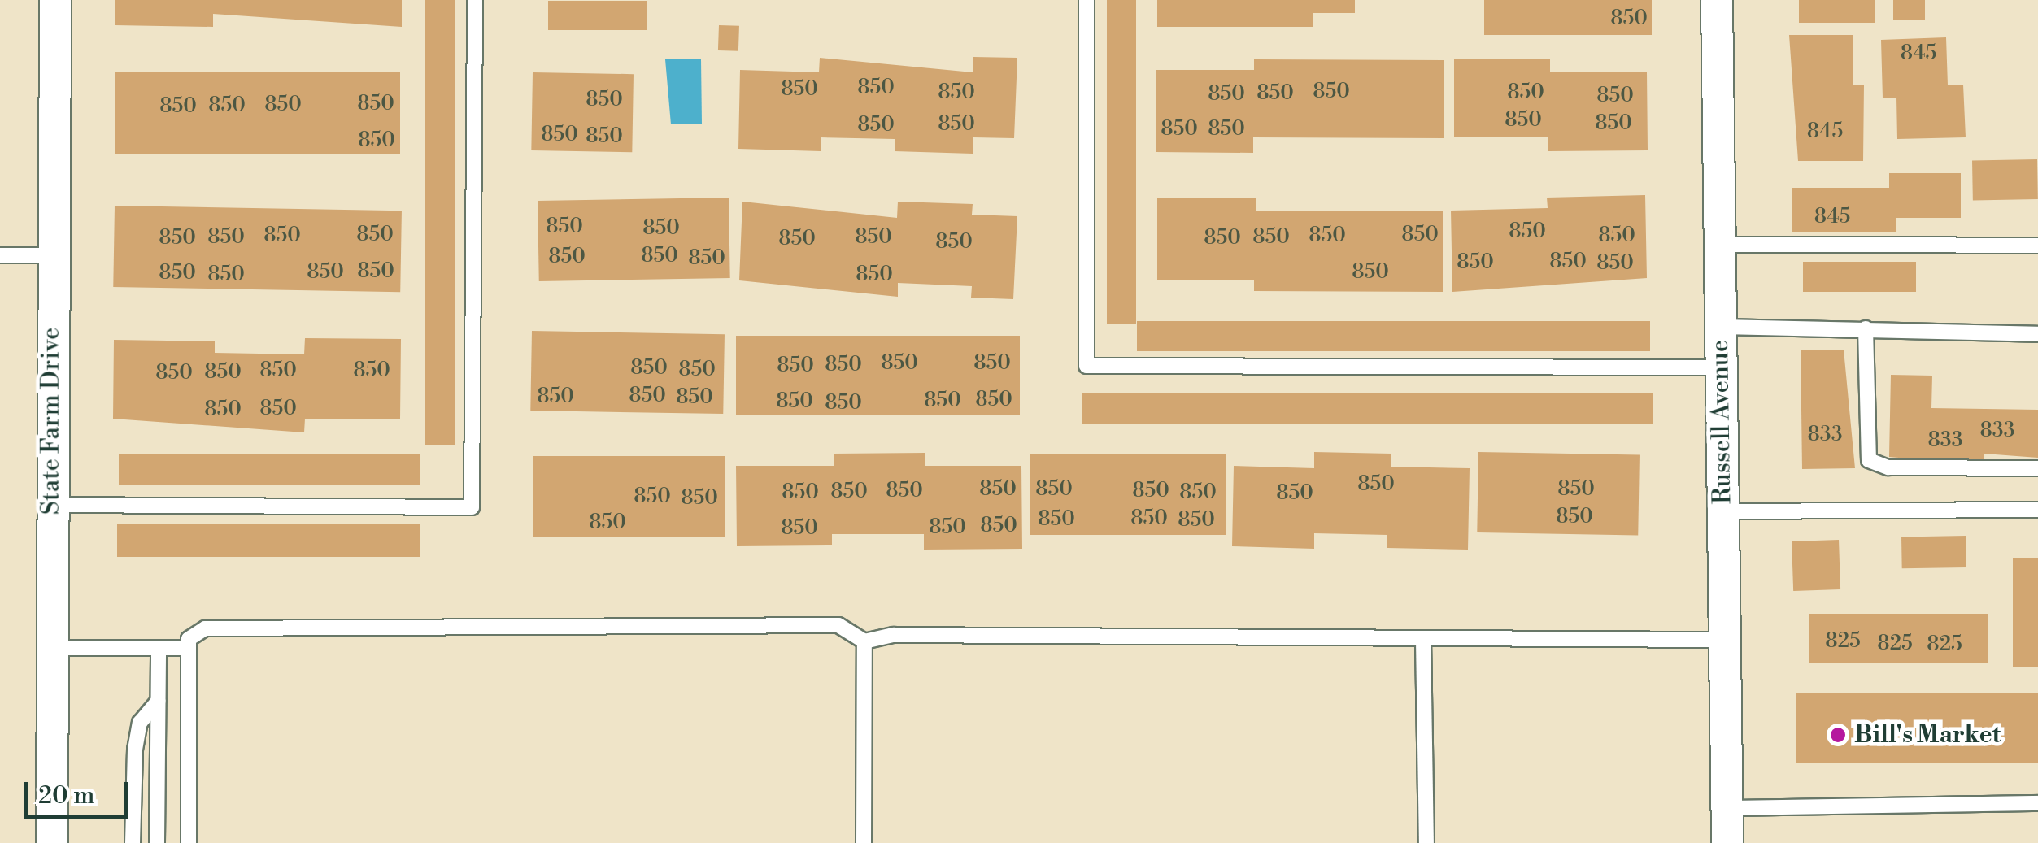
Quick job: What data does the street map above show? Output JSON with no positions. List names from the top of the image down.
{
  "streets": {
    "street": ["State Farm Drive", "Russell Avenue"]
  },
  "places": ["Bill's Market"],
  "house_numbers": [
    "850",
    "845",
    "850",
    "850",
    "850",
    "850",
    "850",
    "850",
    "850",
    "850",
    "850",
    "850",
    "850",
    "850",
    "850",
    "850",
    "850",
    "850",
    "850",
    "850",
    "850",
    "845",
    "850",
    "850",
    "850",
    "845",
    "850",
    "850",
    "850",
    "850",
    "850",
    "850",
    "850",
    "850",
    "850",
    "850",
    "850",
    "850",
    "850",
    "850",
    "850",
    "850",
    "850",
    "850",
    "850",
    "850",
    "850",
    "850",
    "850",
    "850",
    "850",
    "850",
    "850",
    "850",
    "850",
    "850",
    "850",
    "850",
    "850",
    "850",
    "850",
    "850",
    "850",
    "850",
    "850",
    "850",
    "850",
    "850",
    "850",
    "850",
    "850",
    "850",
    "833",
    "833",
    "833",
    "850",
    "850",
    "850",
    "850",
    "850",
    "850",
    "850",
    "850",
    "850",
    "850",
    "850",
    "850",
    "850",
    "850",
    "850",
    "850",
    "850",
    "850",
    "850",
    "850",
    "825",
    "825",
    "825"
  ],
  "scale_bar": "20 m"
}
